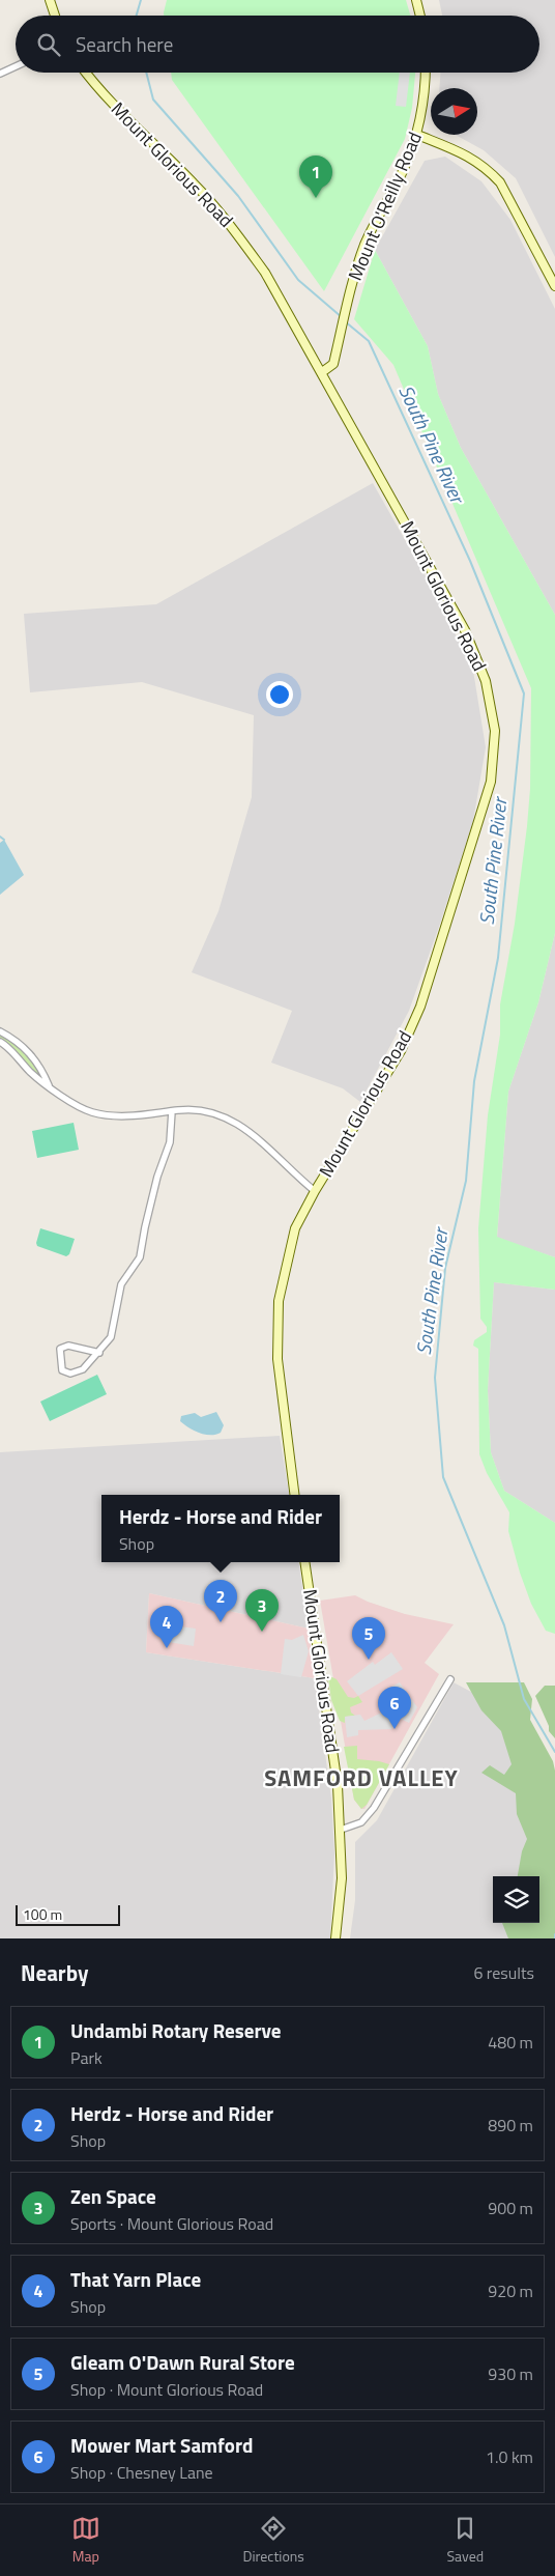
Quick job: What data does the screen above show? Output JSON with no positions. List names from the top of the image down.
{
  "streets": {
    "main road": ["Mount Glorious Road", "Mount O'Reilly Road"]
  },
  "crossings": [
    ["Mount Glorious Road", "Mount O'Reilly Road"]
  ],
  "districts": ["SAMFORD VALLEY"],
  "water": ["South Pine River"],
  "scale_bar": "100 m",
  "north": "right",
  "page": {
    "search": "Search here",
    "pins": [
      "1",
      "2",
      "3",
      "4",
      "5",
      "6"
    ],
    "popup": ["Herdz - Horse and Rider", "Shop"],
    "scale": "100 m",
    "heading": ["Nearby", "6 results"],
    "list": [
      {
        "mark": "1",
        "name": "Undambi Rotary Reserve",
        "note": "Park",
        "value": "480 m"
      },
      {
        "mark": "2",
        "name": "Herdz - Horse and Rider",
        "note": "Shop",
        "value": "890 m"
      },
      {
        "mark": "3",
        "name": "Zen Space",
        "note": "Sports · Mount Glorious Road",
        "value": "900 m"
      },
      {
        "mark": "4",
        "name": "That Yarn Place",
        "note": "Shop",
        "value": "920 m"
      },
      {
        "mark": "5",
        "name": "Gleam O'Dawn Rural Store",
        "note": "Shop · Mount Glorious Road",
        "value": "930 m"
      },
      {
        "mark": "6",
        "name": "Mower Mart Samford",
        "note": "Shop · Chesney Lane",
        "value": "1.0 km"
      }
    ],
    "nav": ["Map", "Directions", "Saved"]
  }
}
